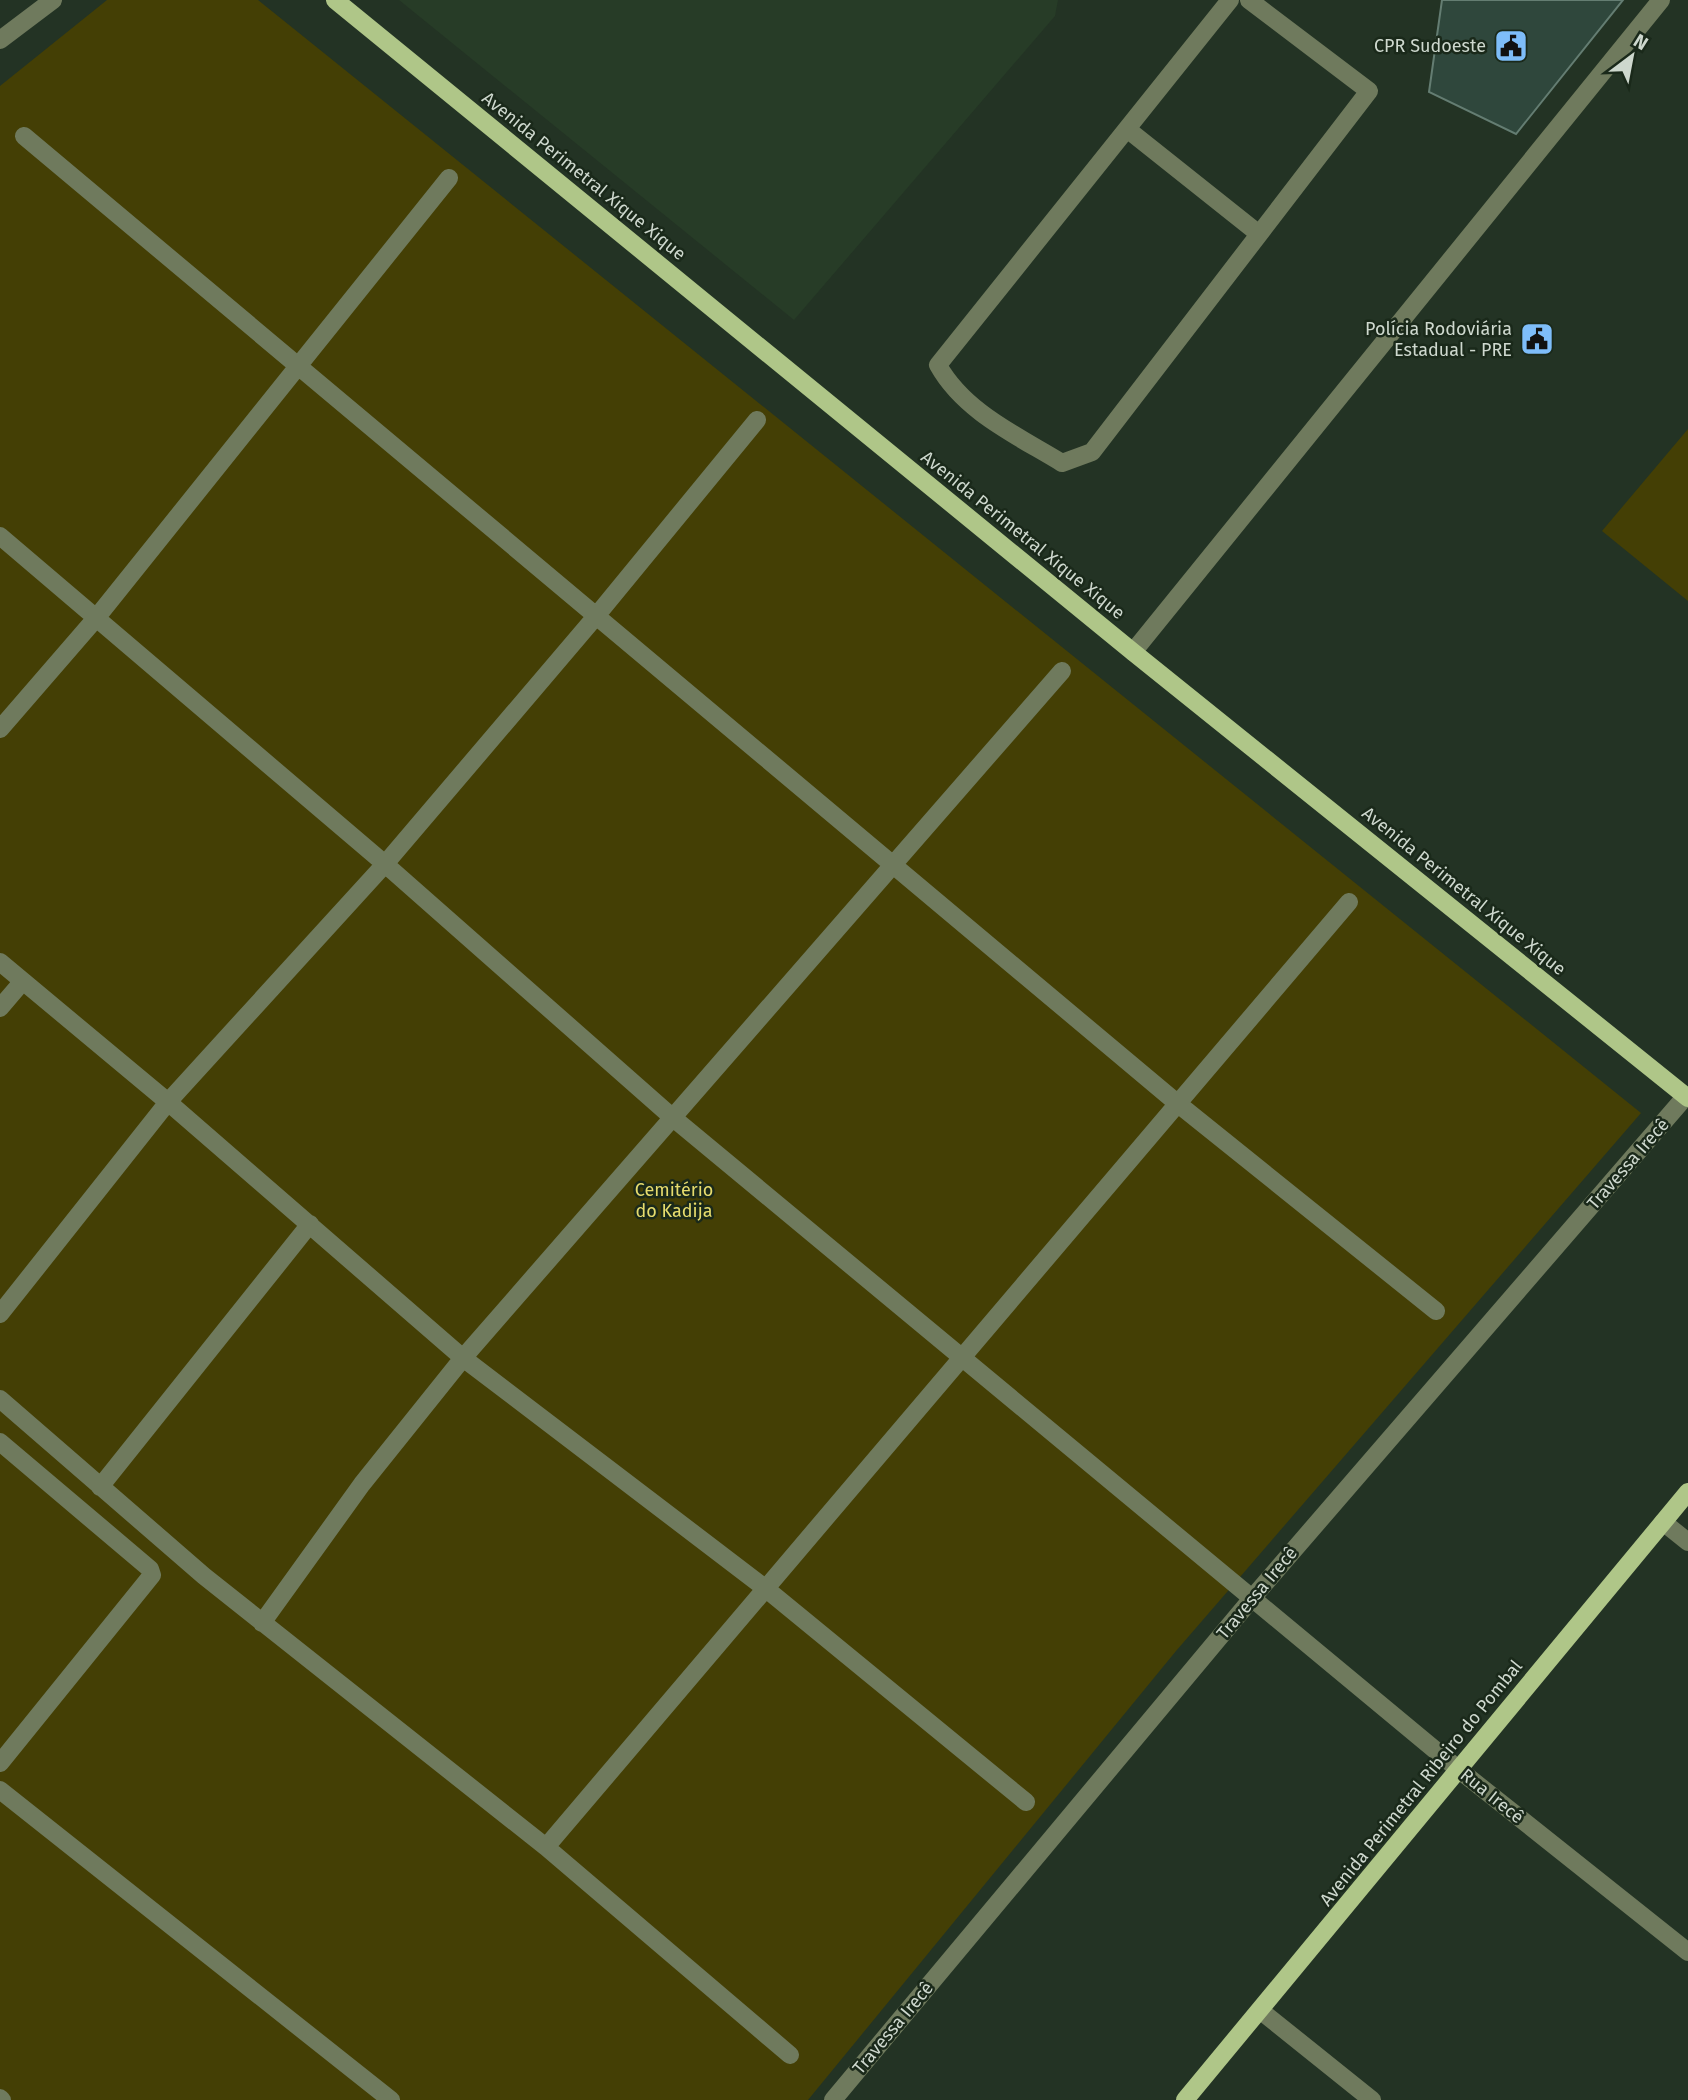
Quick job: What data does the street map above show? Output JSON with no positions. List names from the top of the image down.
{
  "streets": {
    "main road": ["Avenida Perimetral Xique Xique", "Avenida Perimetral Ribeiro do Pombal"],
    "street": ["Travessa Irecê", "Rua Irecê"]
  },
  "crossings": [
    ["Avenida Perimetral Xique Xique", "Travessa Irecê"],
    ["Travessa Irecê", "Rua Irecê"],
    ["Avenida Perimetral Ribeiro do Pombal", "Rua Irecê"]
  ],
  "parks": ["Cemitério do Kadija"],
  "places": {
    "public building": ["CPR Sudoeste", "Polícia Rodoviária Estadual - PRE"]
  },
  "north": "top right"
}
